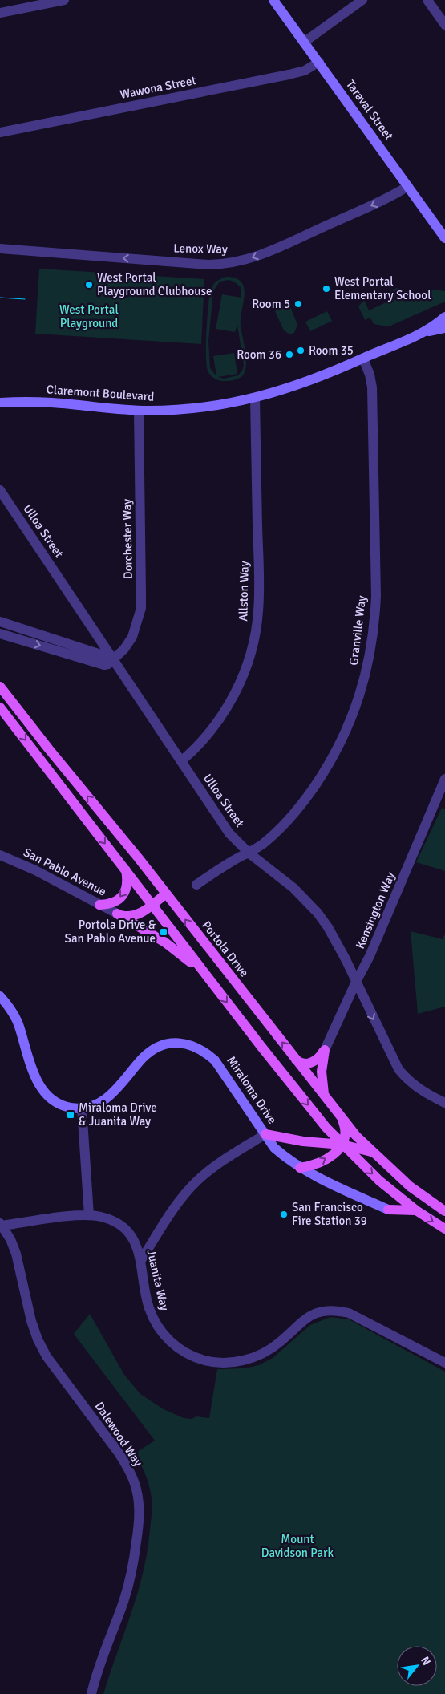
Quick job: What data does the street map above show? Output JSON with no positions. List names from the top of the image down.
{
  "streets": {
    "main road": ["Portola Drive"],
    "street": [
      "Wawona Street",
      "Taraval Street",
      "Lenox Way",
      "Claremont Boulevard",
      "Ulloa Street",
      "Dorchester Way",
      "Allston Way",
      "Granville Way",
      "San Pablo Avenue",
      "Kensington Way",
      "Miraloma Drive",
      "Juanita Way",
      "Dalewood Way"
    ]
  },
  "crossings": [
    ["Wawona Street", "Taraval Street"],
    ["Taraval Street", "Lenox Way"],
    ["Claremont Boulevard", "Dorchester Way"],
    ["Claremont Boulevard", "Allston Way"],
    ["Claremont Boulevard", "Granville Way"],
    ["Ulloa Street", "Dorchester Way"],
    ["Ulloa Street", "Allston Way"],
    ["Ulloa Street", "Granville Way"],
    ["Ulloa Street", "Kensington Way"]
  ],
  "one_way": ["Lenox Way"],
  "parks": ["West Portal Playground", "Mount Davidson Park"],
  "places": {
    "other": [
      "West Portal Playground Clubhouse",
      "West Portal Elementary School",
      "Room 5",
      "Room 35",
      "Room 36",
      "San Francisco Fire Station 39"
    ],
    "transit": ["Portola Drive & San Pablo Avenue", "Miraloma Drive & Juanita Way"]
  },
  "north": "top right"
}
